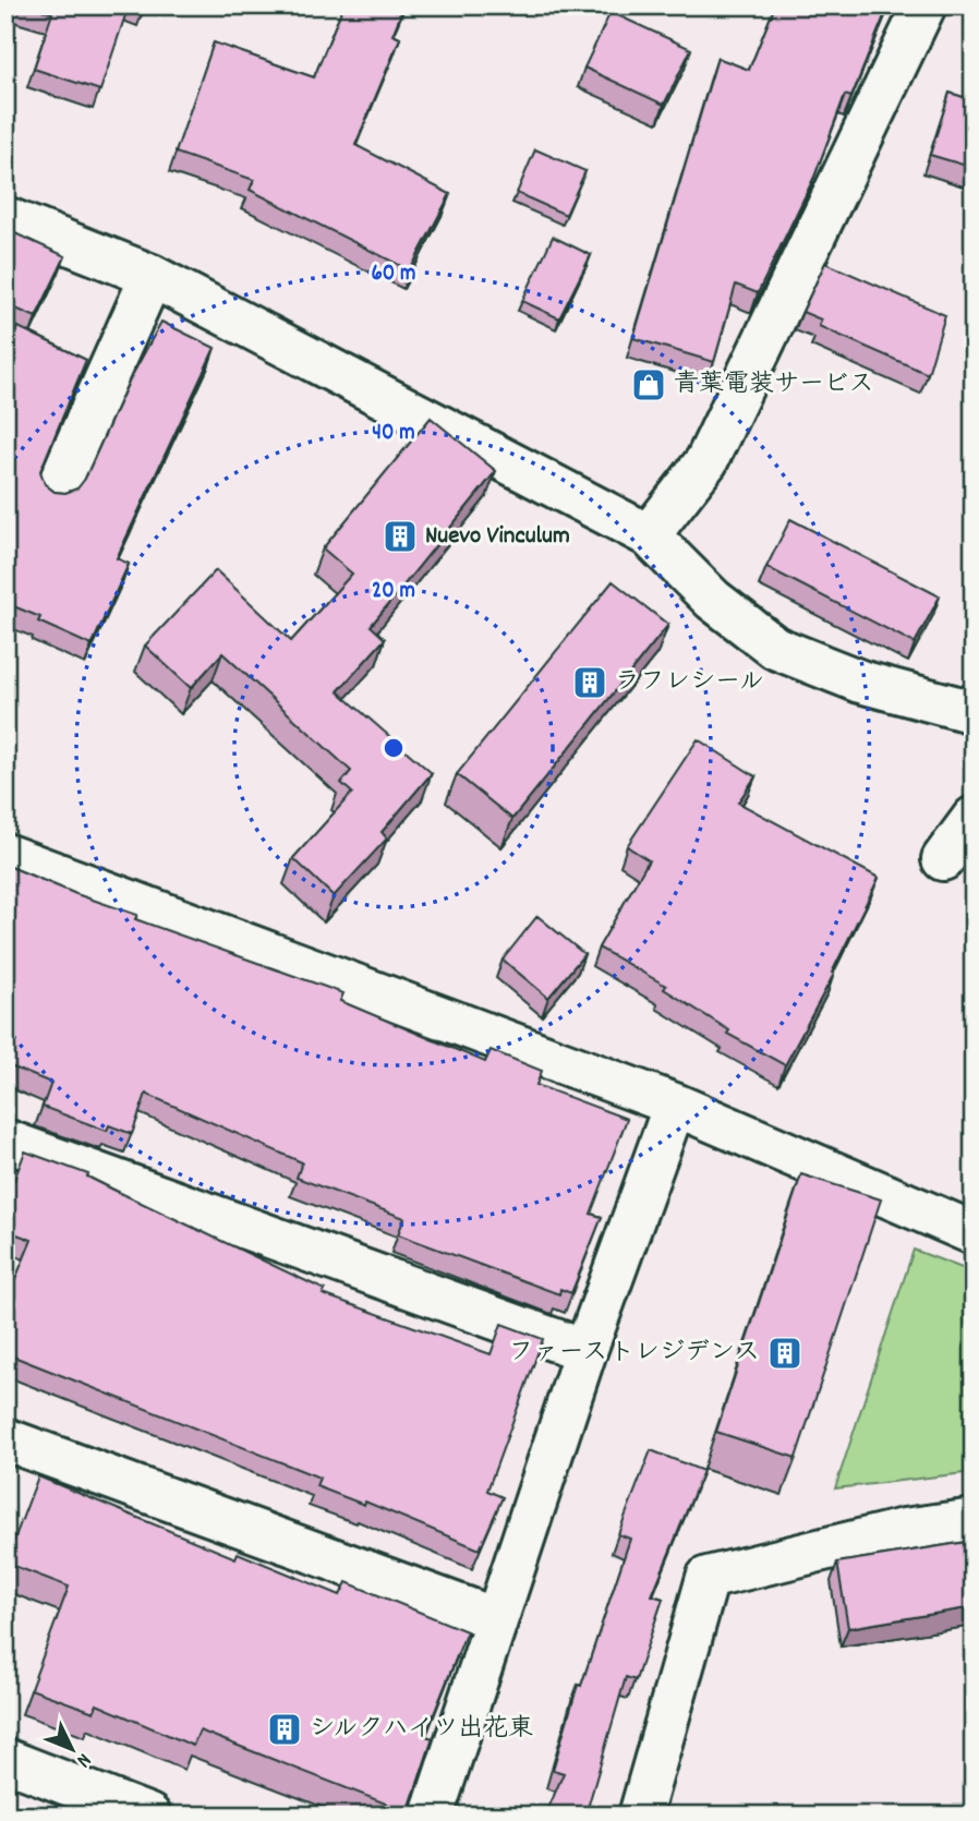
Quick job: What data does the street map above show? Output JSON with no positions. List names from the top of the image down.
{
  "places": {
    "shop": ["青葉電装サービス"],
    "building": [
      "Nuevo Vinculum",
      "ラフレシール",
      "ファーストレジデンス",
      "シルクハイツ出花東"
    ]
  },
  "north": "bottom right",
  "rings": ["60 m", "40 m", "20 m"]
}
